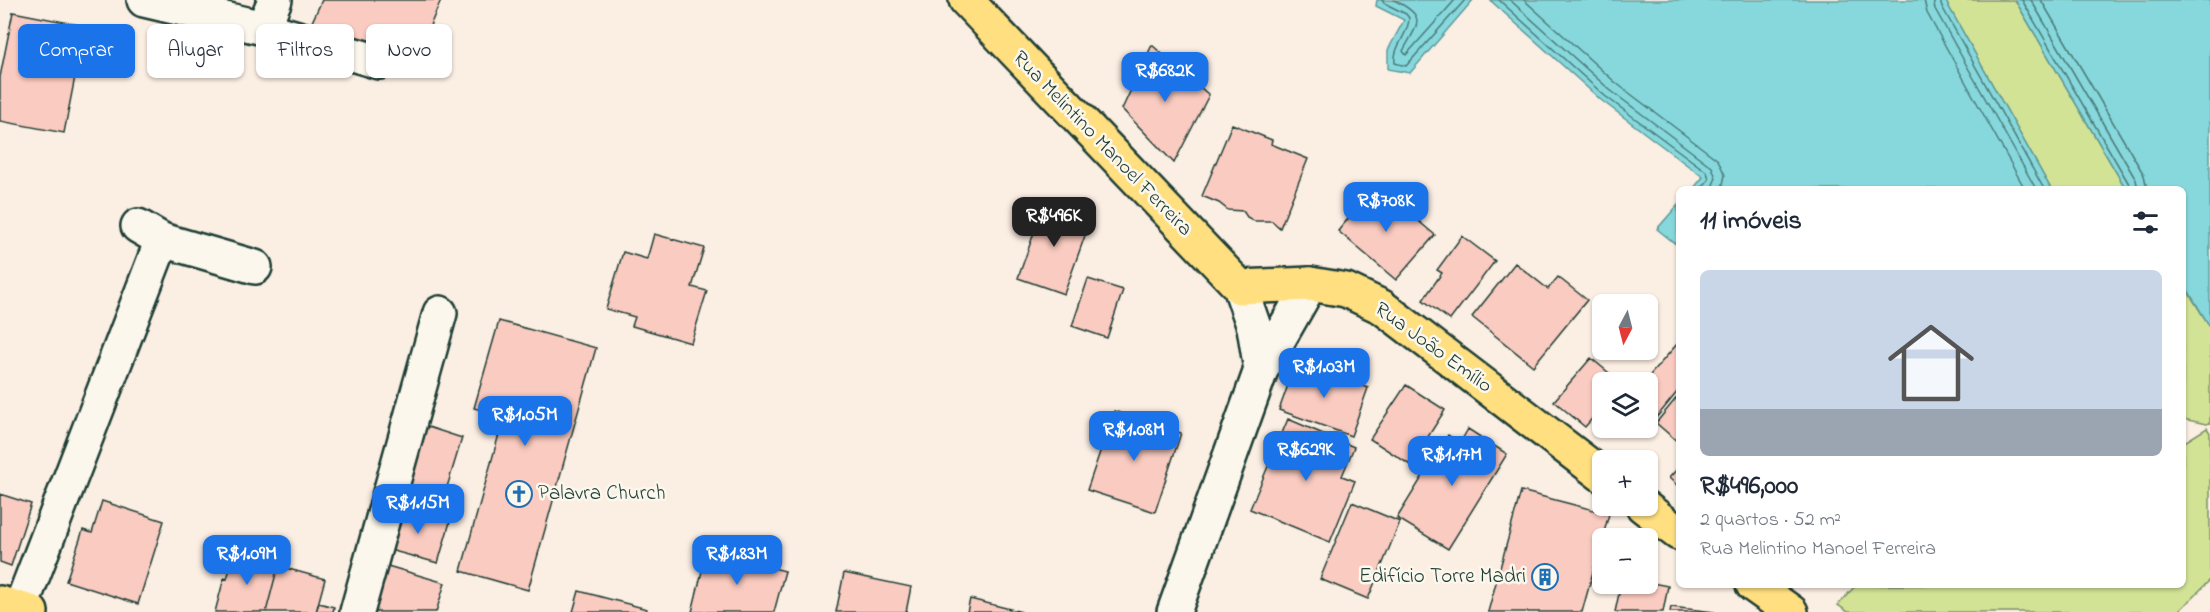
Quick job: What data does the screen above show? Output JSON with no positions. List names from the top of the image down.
{
  "streets": {
    "main road": ["Rua Melintino Manoel Ferreira", "Rua João Emílio"]
  },
  "crossings": [
    ["Rua Melintino Manoel Ferreira", "Rua João Emílio"]
  ],
  "places": {
    "church": ["Palavra Church"],
    "building": ["Edifício Torre Madri"]
  },
  "north": "bottom",
  "page": {
    "chip": [
      "Comprar",
      "Alugar",
      "Filtros",
      "Novo"
    ],
    "price": [
      "R$682K",
      "R$708K",
      "R$496K",
      "R$1.03M",
      "R$1.05M",
      "R$1.08M",
      "R$629K",
      "R$1.17M",
      "R$1.15M",
      "R$1.09M",
      "R$1.83M"
    ],
    "heading": "11 imóveis",
    "list": [
      {
        "name": "R$496,000",
        "note": "2 quartos · 52 m² · Rua Melintino Manoel Ferreira"
      }
    ],
    "map_buttons": ["+", "−"]
  }
}
